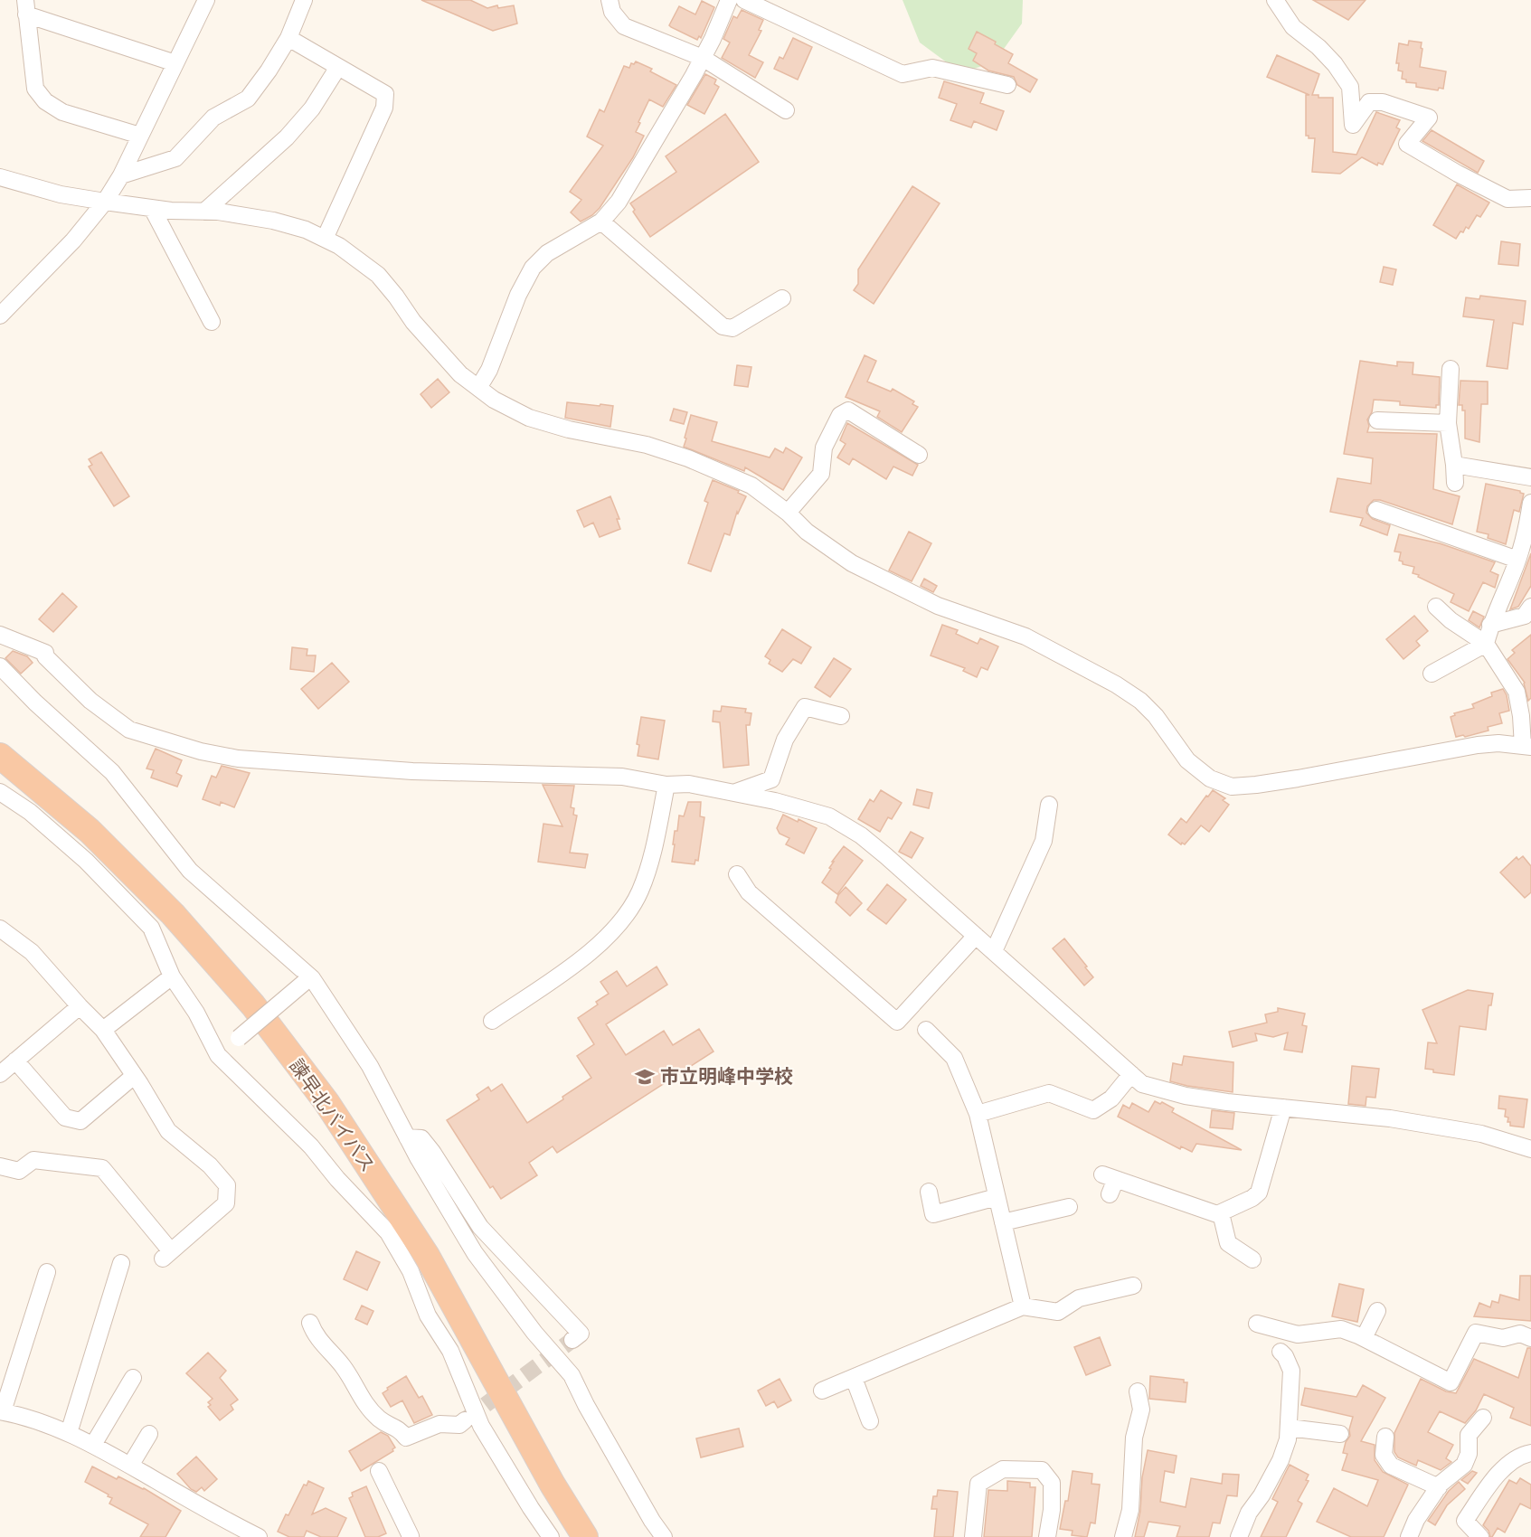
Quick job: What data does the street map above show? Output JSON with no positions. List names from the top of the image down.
{
  "streets": {
    "highway": ["諫早北バイパス"]
  },
  "places": {
    "school or university": ["市立明峰中学校"]
  }
}
